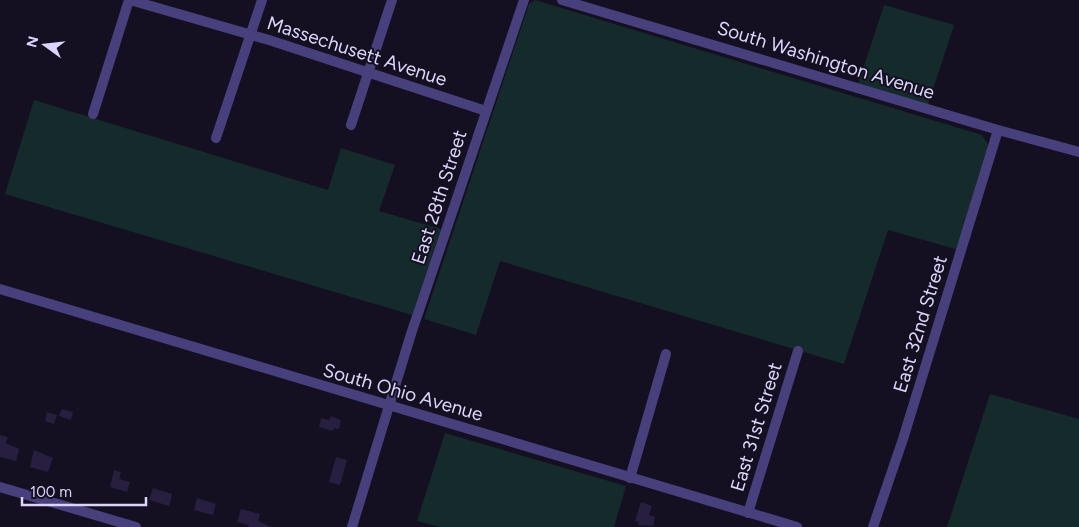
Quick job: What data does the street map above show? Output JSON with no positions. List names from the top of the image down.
{
  "streets": {
    "street": [
      "Massechusett Avenue",
      "South Washington Avenue",
      "East 28th Street",
      "East 32nd Street",
      "South Ohio Avenue",
      "East 31st Street"
    ]
  },
  "crossings": [
    ["Massechusett Avenue", "East 28th Street"],
    ["South Washington Avenue", "East 32nd Street"],
    ["East 28th Street", "South Ohio Avenue"],
    ["South Ohio Avenue", "East 31st Street"]
  ],
  "scale_bar": "100 m",
  "north": "left"
}
